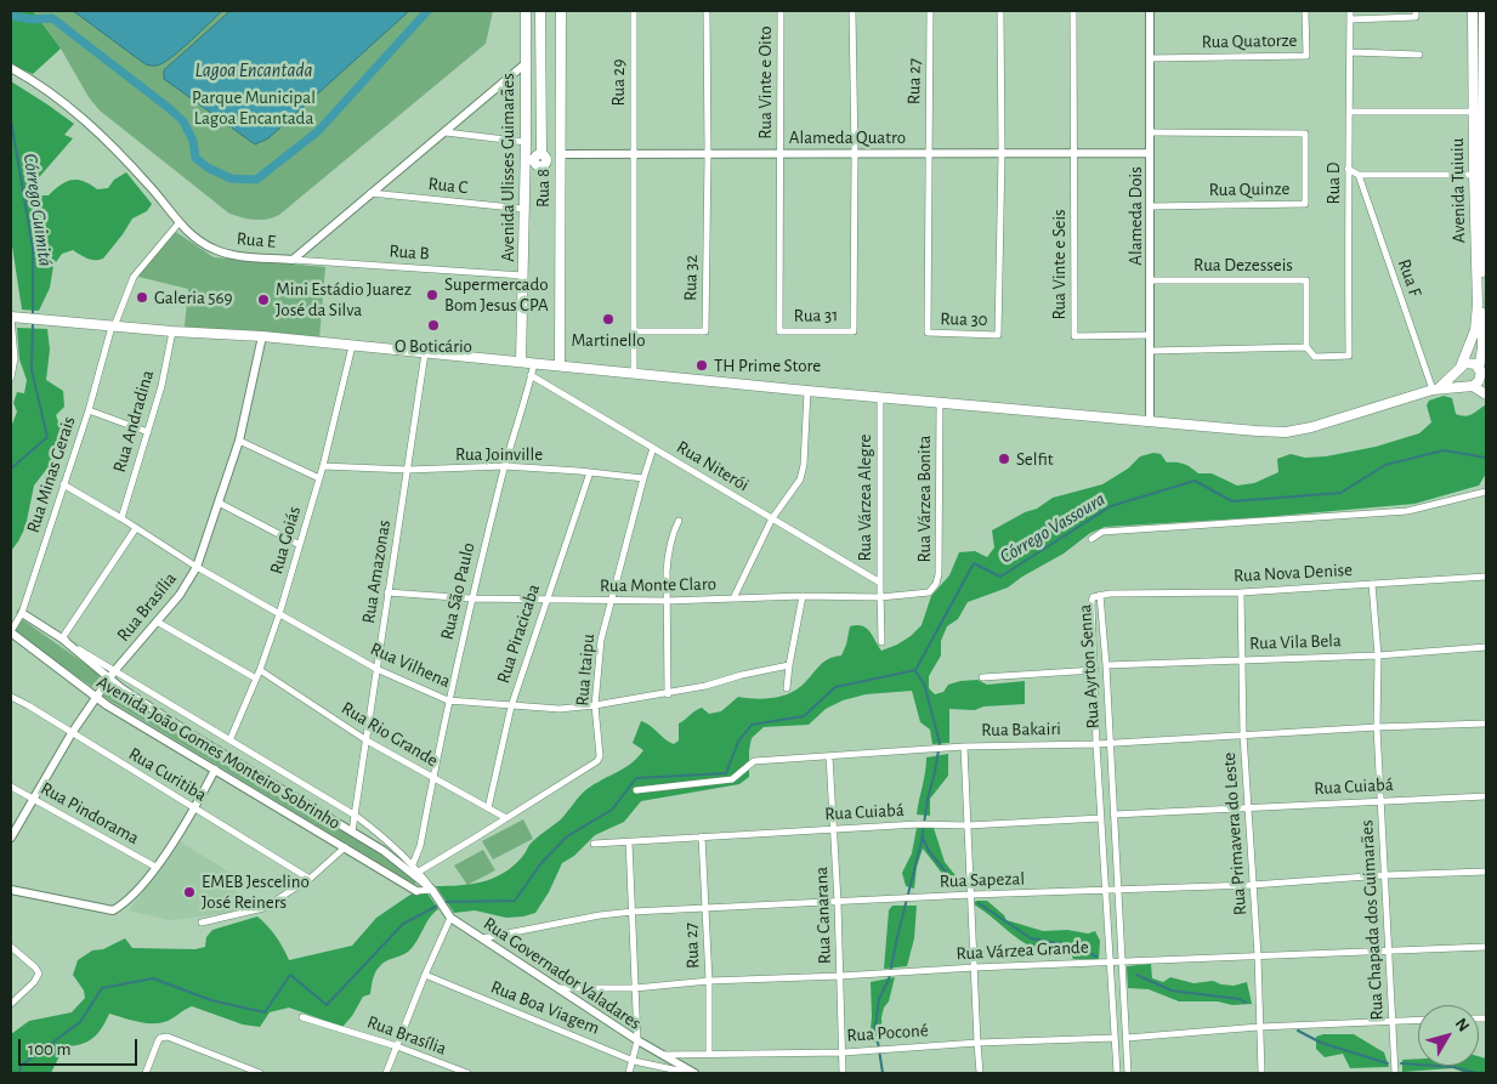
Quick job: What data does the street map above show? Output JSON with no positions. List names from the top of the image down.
{
  "streets": {
    "main road": [
      "Alameda Quatro",
      "Avenida Ulisses Guimarães",
      "Rua 8",
      "Avenida Tuiuiu"
    ],
    "street": [
      "Rua Quatorze",
      "Rua 27",
      "Rua 29",
      "Rua Vinte e Oito",
      "Rua D",
      "Rua C",
      "Rua Quinze",
      "Alameda Dois",
      "Rua E",
      "Rua B",
      "Rua Vinte e Seis",
      "Rua Dezesseis",
      "Rua 32",
      "Rua F",
      "Rua 31",
      "Rua 30",
      "Rua Andradina",
      "Rua Joinville",
      "Rua Niterói",
      "Rua Minas Gerais",
      "Rua Várzea Alegre",
      "Rua Várzea Bonita",
      "Rua Goiás",
      "Rua Amazonas",
      "Rua Nova Denise",
      "Rua Monte Claro",
      "Rua São Paulo",
      "Rua Brasília",
      "Rua Piracicaba",
      "Rua Vila Bela",
      "Rua Vilhena",
      "Rua Ayrton Senna",
      "Rua Itaipu",
      "Rua Bakairi",
      "Rua Rio Grande",
      "Avenida João Gomes Monteiro Sobrinho",
      "Rua Curitiba",
      "Rua Cuiabá",
      "Rua Pindorama",
      "Rua Primavera do Leste",
      "Rua Sapezal",
      "Rua Canarana",
      "Rua Chapada dos Guimarães",
      "Rua Várzea Grande",
      "Rua Governador Valadares",
      "Rua Boa Viagem",
      "Rua Poconé"
    ]
  },
  "crossings": [
    ["Rua Quatorze", "Alameda Dois"],
    ["Rua 27", "Alameda Quatro"],
    ["Rua 27", "Rua 30"],
    ["Rua 27", "Rua Cuiabá"],
    ["Rua 27", "Rua Sapezal"],
    ["Rua 27", "Rua Várzea Grande"],
    ["Rua 27", "Rua Poconé"],
    ["Rua 29", "Alameda Quatro"],
    ["Rua Vinte e Oito", "Alameda Quatro"],
    ["Rua Vinte e Oito", "Rua 31"],
    ["Alameda Quatro", "Avenida Ulisses Guimarães"],
    ["Alameda Quatro", "Rua 8"],
    ["Alameda Quatro", "Alameda Dois"],
    ["Alameda Quatro", "Rua Vinte e Seis"],
    ["Alameda Quatro", "Rua 32"],
    ["Alameda Quatro", "Rua 31"],
    ["Alameda Quatro", "Rua 30"],
    ["Avenida Ulisses Guimarães", "Rua C"],
    ["Avenida Ulisses Guimarães", "Rua E"],
    ["Avenida Ulisses Guimarães", "Rua B"],
    ["Rua D", "Rua Dezesseis"],
    ["Rua C", "Rua E"],
    ["Rua Quinze", "Alameda Dois"],
    ["Alameda Dois", "Rua Vinte e Seis"],
    ["Alameda Dois", "Rua Dezesseis"],
    ["Rua E", "Rua B"],
    ["Rua E", "Rua Minas Gerais"],
    ["Rua Andradina", "Rua Vilhena"],
    ["Rua Joinville", "Rua Goiás"],
    ["Rua Joinville", "Rua Amazonas"],
    ["Rua Joinville", "Rua São Paulo"],
    ["Rua Joinville", "Rua Piracicaba"],
    ["Rua Joinville", "Rua Itaipu"],
    ["Rua Niterói", "Rua Várzea Alegre"],
    ["Rua Niterói", "Rua São Paulo"],
    ["Rua Minas Gerais", "Rua Vilhena"],
    ["Rua Minas Gerais", "Avenida João Gomes Monteiro Sobrinho"],
    ["Rua Várzea Alegre", "Rua Monte Claro"],
    ["Rua Várzea Bonita", "Rua Monte Claro"],
    ["Rua Goiás", "Rua Vilhena"],
    ["Rua Goiás", "Rua Rio Grande"],
    ["Rua Goiás", "Avenida João Gomes Monteiro Sobrinho"],
    ["Rua Amazonas", "Rua Monte Claro"],
    ["Rua Amazonas", "Rua Vilhena"],
    ["Rua Amazonas", "Rua Rio Grande"],
    ["Rua Amazonas", "Avenida João Gomes Monteiro Sobrinho"],
    ["Rua Nova Denise", "Rua Ayrton Senna"],
    ["Rua Nova Denise", "Rua Primavera do Leste"],
    ["Rua Nova Denise", "Rua Chapada dos Guimarães"],
    ["Rua Monte Claro", "Rua São Paulo"],
    ["Rua Monte Claro", "Rua Piracicaba"],
    ["Rua Monte Claro", "Rua Itaipu"],
    ["Rua São Paulo", "Rua Vilhena"],
    ["Rua São Paulo", "Rua Rio Grande"],
    ["Rua São Paulo", "Avenida João Gomes Monteiro Sobrinho"],
    ["Rua Brasília", "Rua Vilhena"],
    ["Rua Brasília", "Avenida João Gomes Monteiro Sobrinho"],
    ["Rua Brasília", "Rua Curitiba"],
    ["Rua Brasília", "Rua Pindorama"],
    ["Rua Piracicaba", "Rua Vilhena"],
    ["Rua Piracicaba", "Rua Rio Grande"],
    ["Rua Vila Bela", "Rua Ayrton Senna"],
    ["Rua Vila Bela", "Rua Primavera do Leste"],
    ["Rua Vila Bela", "Rua Chapada dos Guimarães"],
    ["Rua Vilhena", "Rua Itaipu"],
    ["Rua Ayrton Senna", "Rua Bakairi"],
    ["Rua Ayrton Senna", "Rua Cuiabá"],
    ["Rua Ayrton Senna", "Rua Sapezal"],
    ["Rua Ayrton Senna", "Rua Várzea Grande"],
    ["Rua Ayrton Senna", "Rua Poconé"],
    ["Rua Itaipu", "Rua Rio Grande"],
    ["Rua Bakairi", "Rua Primavera do Leste"],
    ["Rua Bakairi", "Rua Canarana"],
    ["Rua Bakairi", "Rua Chapada dos Guimarães"],
    ["Avenida João Gomes Monteiro Sobrinho", "Rua Governador Valadares"],
    ["Rua Cuiabá", "Rua Primavera do Leste"],
    ["Rua Cuiabá", "Rua Canarana"],
    ["Rua Cuiabá", "Rua Chapada dos Guimarães"],
    ["Rua Primavera do Leste", "Rua Sapezal"],
    ["Rua Primavera do Leste", "Rua Várzea Grande"],
    ["Rua Sapezal", "Rua Canarana"],
    ["Rua Sapezal", "Rua Chapada dos Guimarães"],
    ["Rua Sapezal", "Rua Governador Valadares"],
    ["Rua Canarana", "Rua Várzea Grande"],
    ["Rua Canarana", "Rua Poconé"],
    ["Rua Chapada dos Guimarães", "Rua Várzea Grande"],
    ["Rua Várzea Grande", "Rua Governador Valadares"],
    ["Rua Governador Valadares", "Rua Boa Viagem"]
  ],
  "water": ["Lagoa Encantada", "Córrego Guimitá", "Córrego Vassoura"],
  "parks": ["Parque Municipal Lagoa Encantada"],
  "places": [
    "Supermercado Bom Jesus CPA",
    "Galeria 569",
    "Mini Estádio Juarez José da Silva",
    "Martinello",
    "O Boticário",
    "TH Prime Store",
    "Selfit",
    "EMEB Jescelino José Reiners"
  ],
  "scale_bar": "100 m",
  "north": "top right"
}
